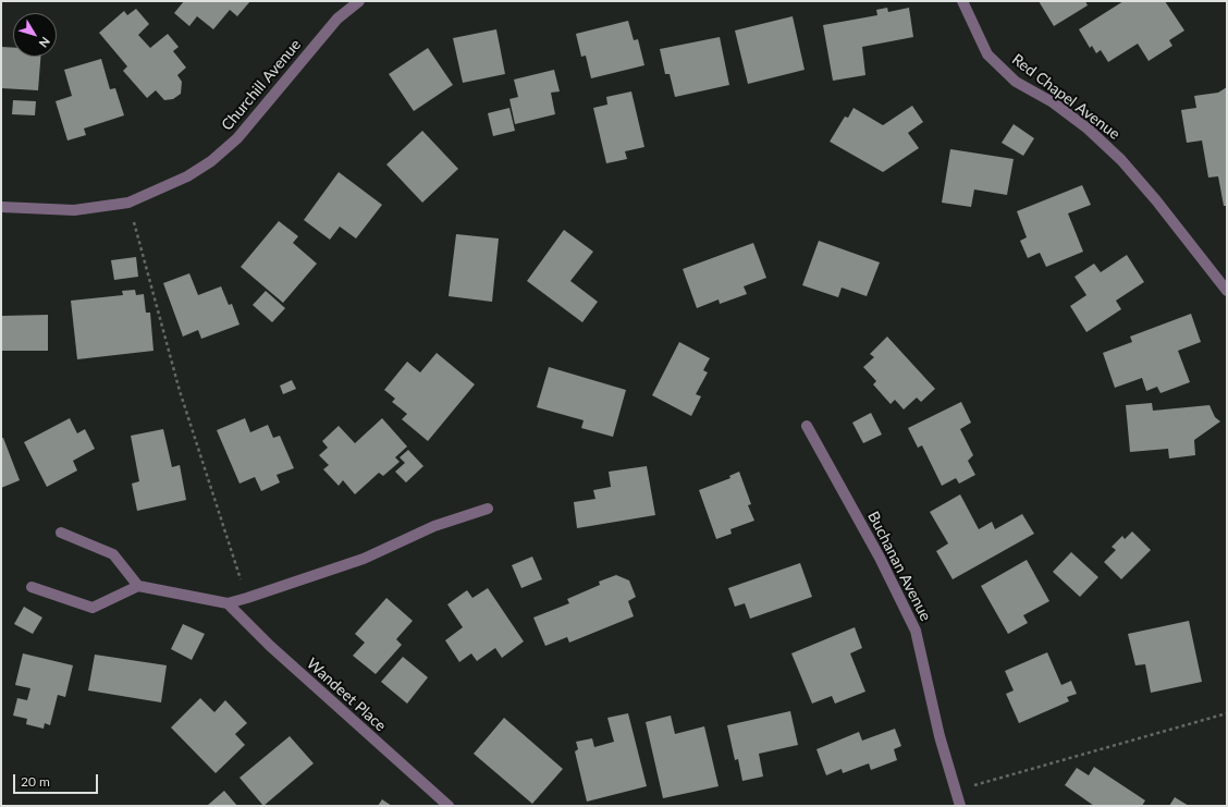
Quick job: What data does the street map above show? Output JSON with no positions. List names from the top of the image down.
{
  "streets": {
    "street": [
      "Churchill Avenue",
      "Red Chapel Avenue",
      "Buchanan Avenue",
      "Wandeet Place"
    ]
  },
  "scale_bar": "20 m",
  "north": "bottom right"
}
